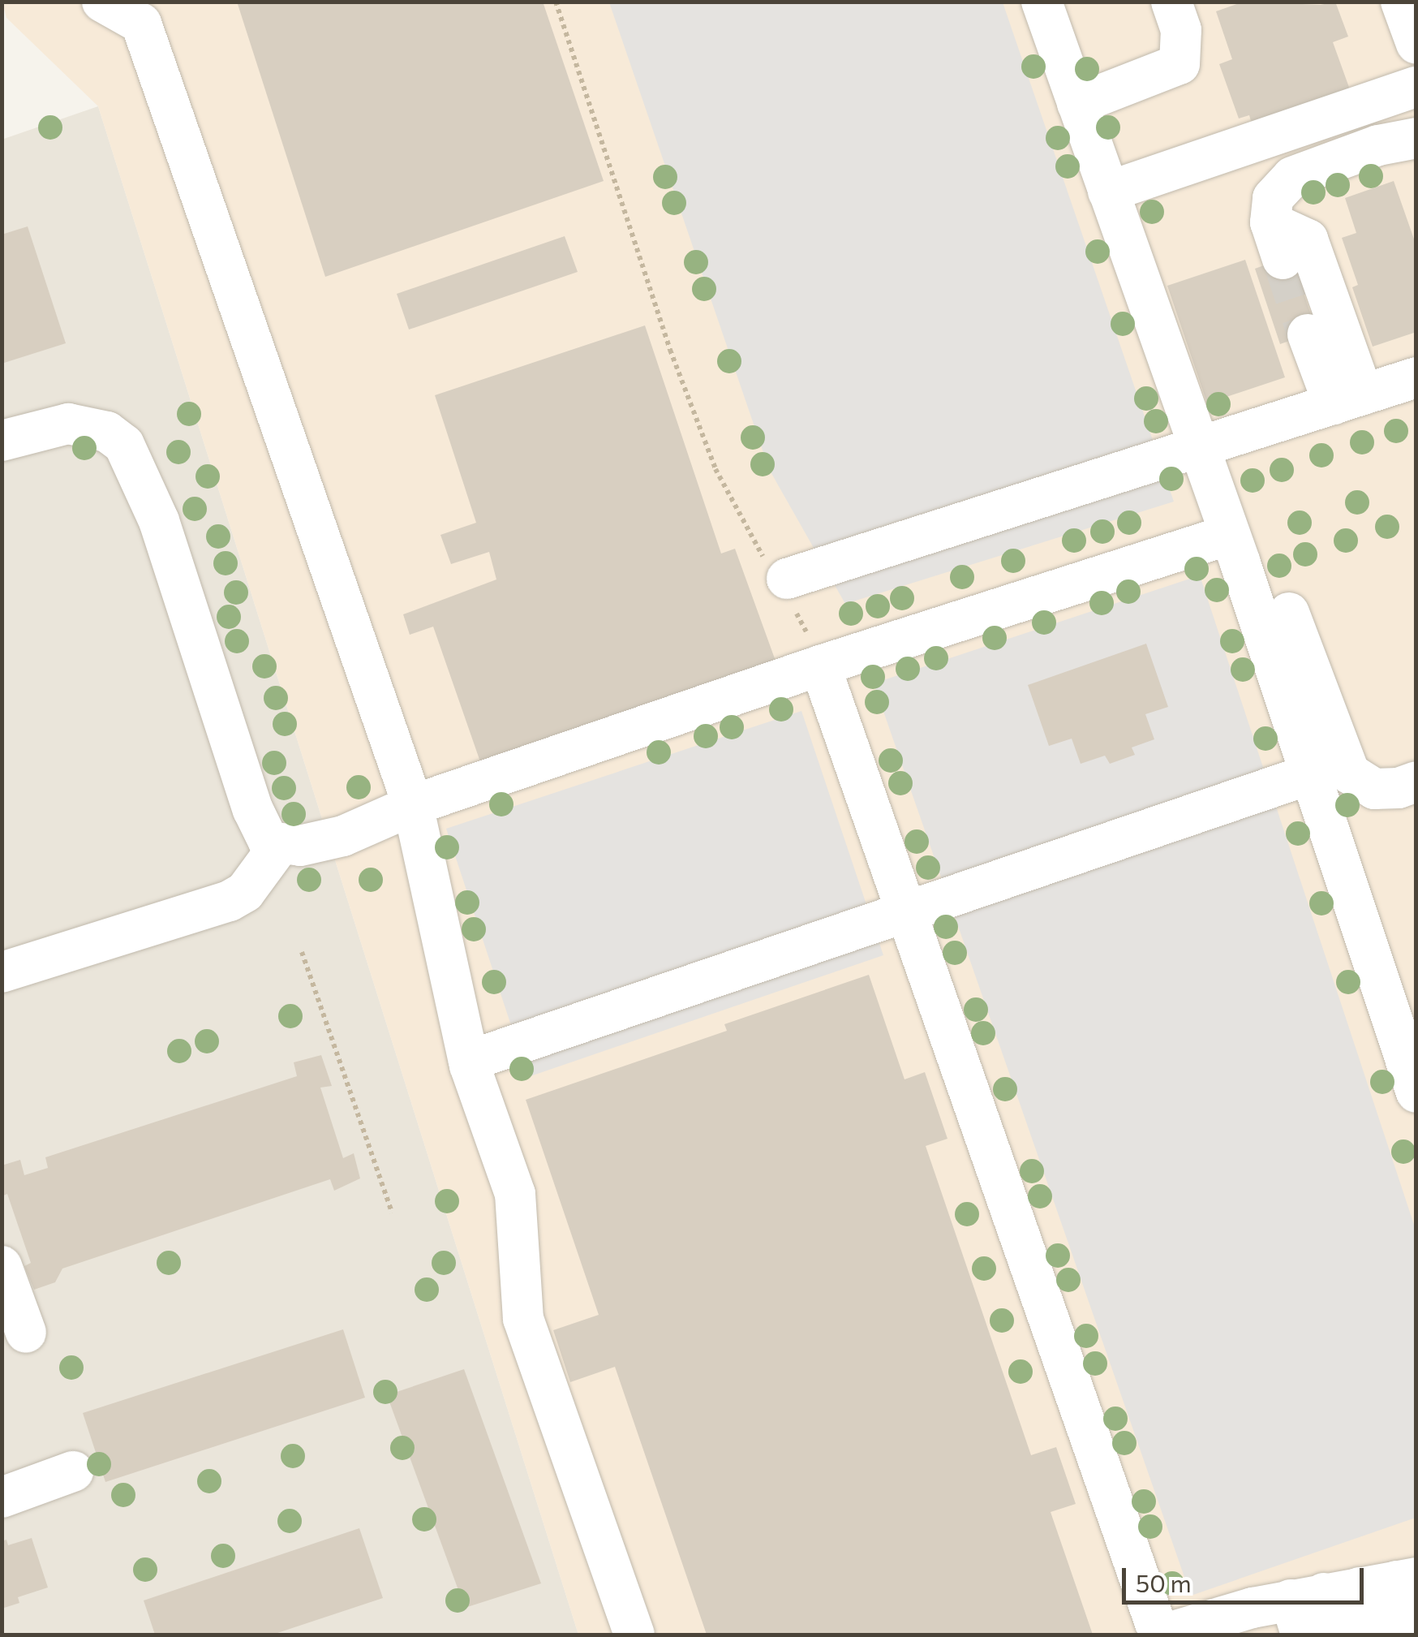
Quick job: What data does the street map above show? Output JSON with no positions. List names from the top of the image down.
{
  "scale_bar": "50 m"
}
